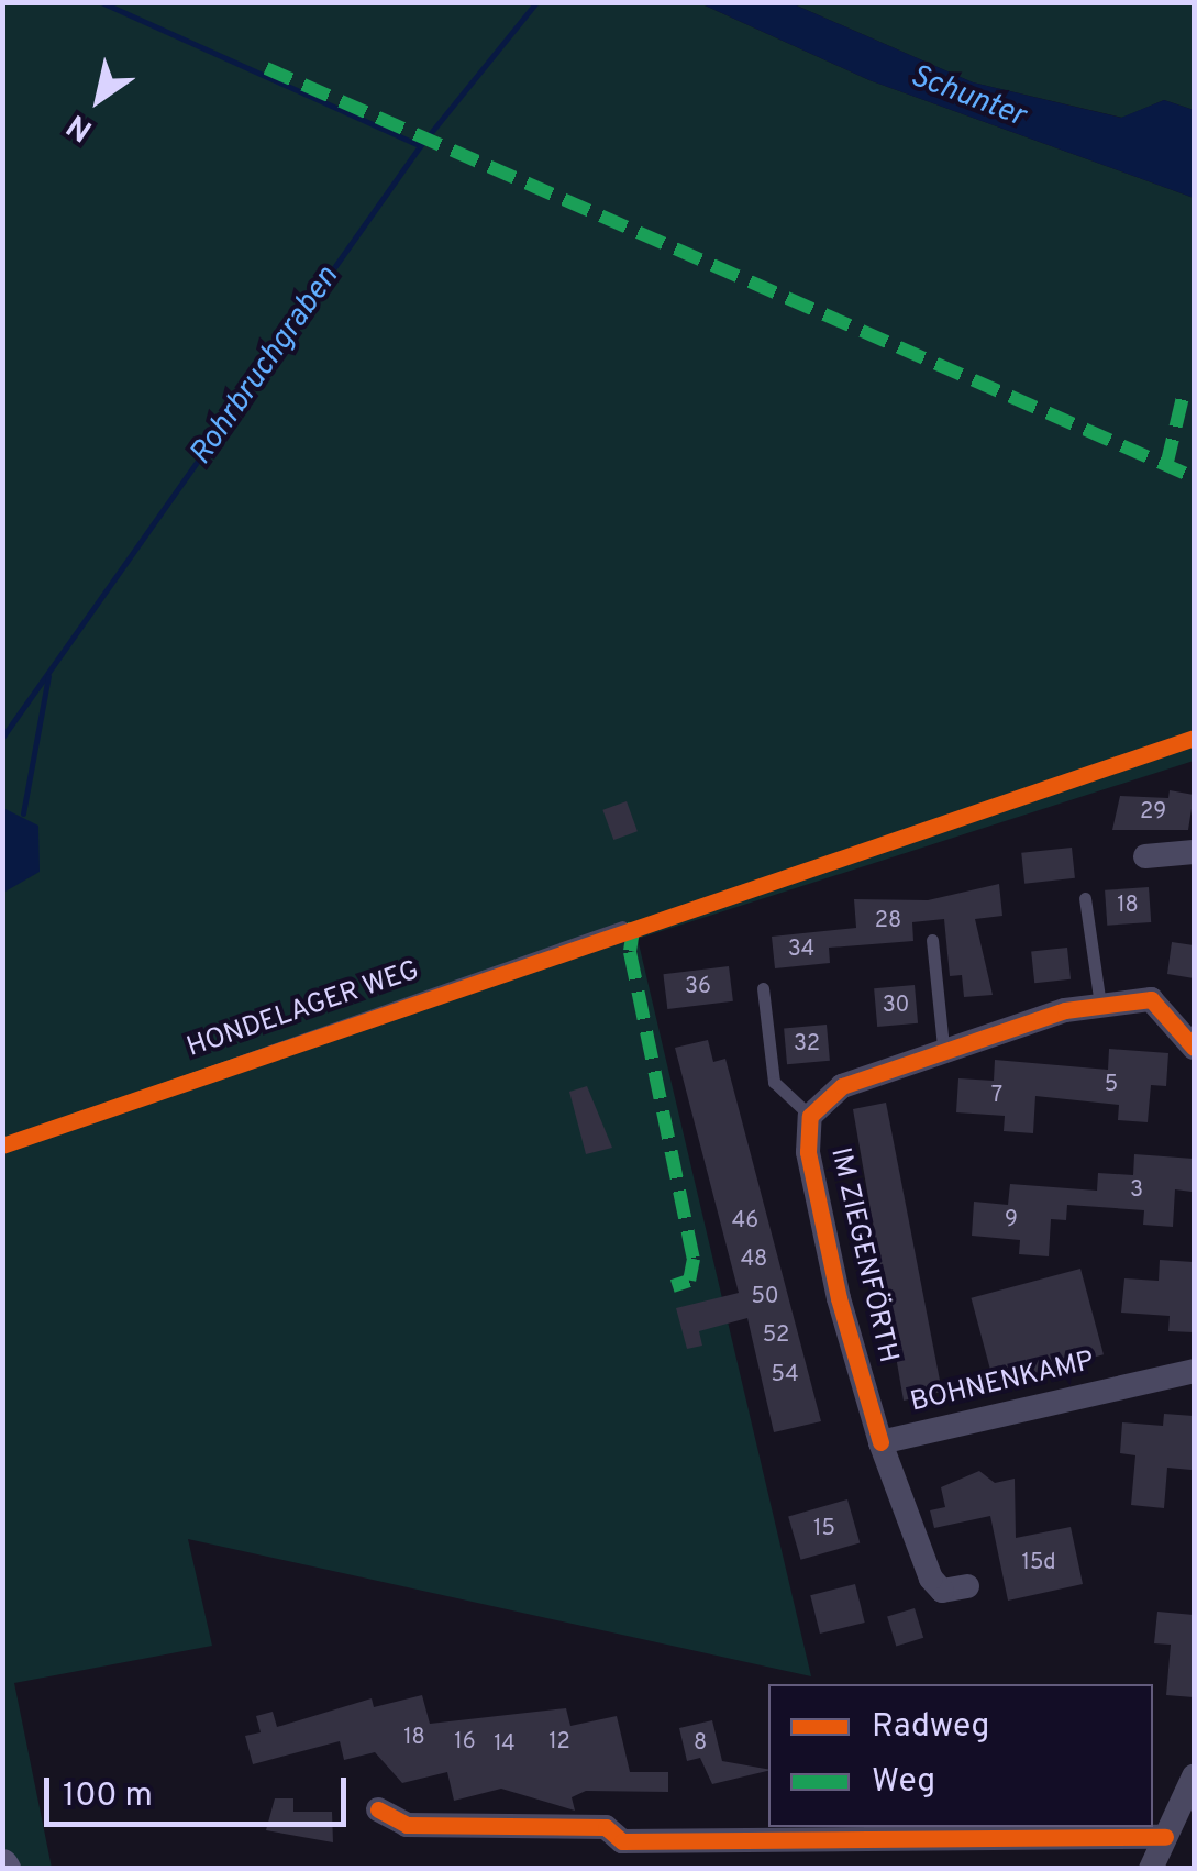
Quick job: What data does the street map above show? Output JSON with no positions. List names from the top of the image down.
{
  "streets": {
    "street": ["IM ZIEGENFÖRTH", "BOHNENKAMP"],
    "lane": ["HONDELAGER WEG"]
  },
  "crossings": [
    ["IM ZIEGENFÖRTH", "BOHNENKAMP"]
  ],
  "water": ["Schunter", "Rohrbruchgraben"],
  "house_numbers": [
    "29",
    "18",
    "28",
    "34",
    "36",
    "30",
    "32",
    "5",
    "7",
    "3",
    "9",
    "46",
    "48",
    "50",
    "52",
    "54",
    "15",
    "15d",
    "18",
    "16",
    "12",
    "8",
    "14"
  ],
  "legend": ["Radweg", "Weg"],
  "scale_bar": "100 m",
  "north": "bottom left"
}
